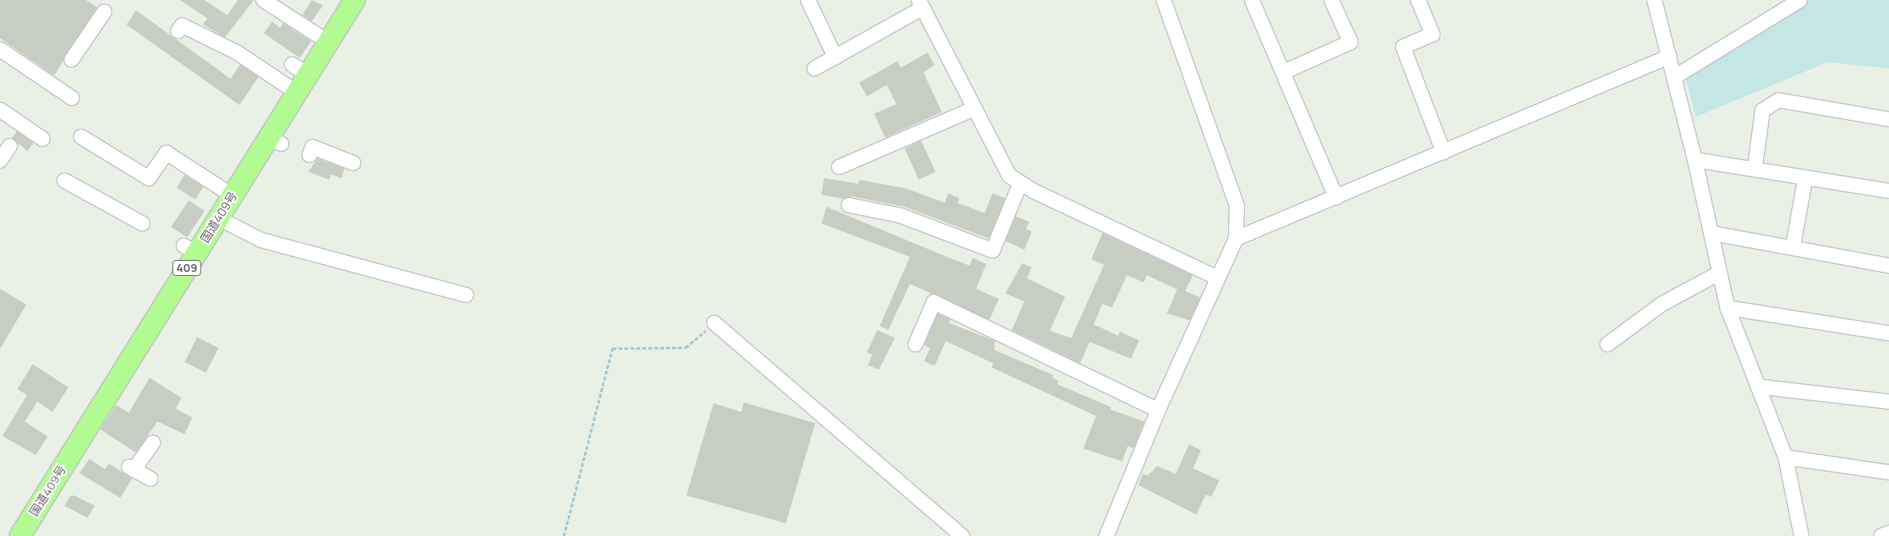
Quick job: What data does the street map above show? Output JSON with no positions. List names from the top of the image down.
{
  "streets": {
    "highway": ["国道409号", "409"]
  }
}
